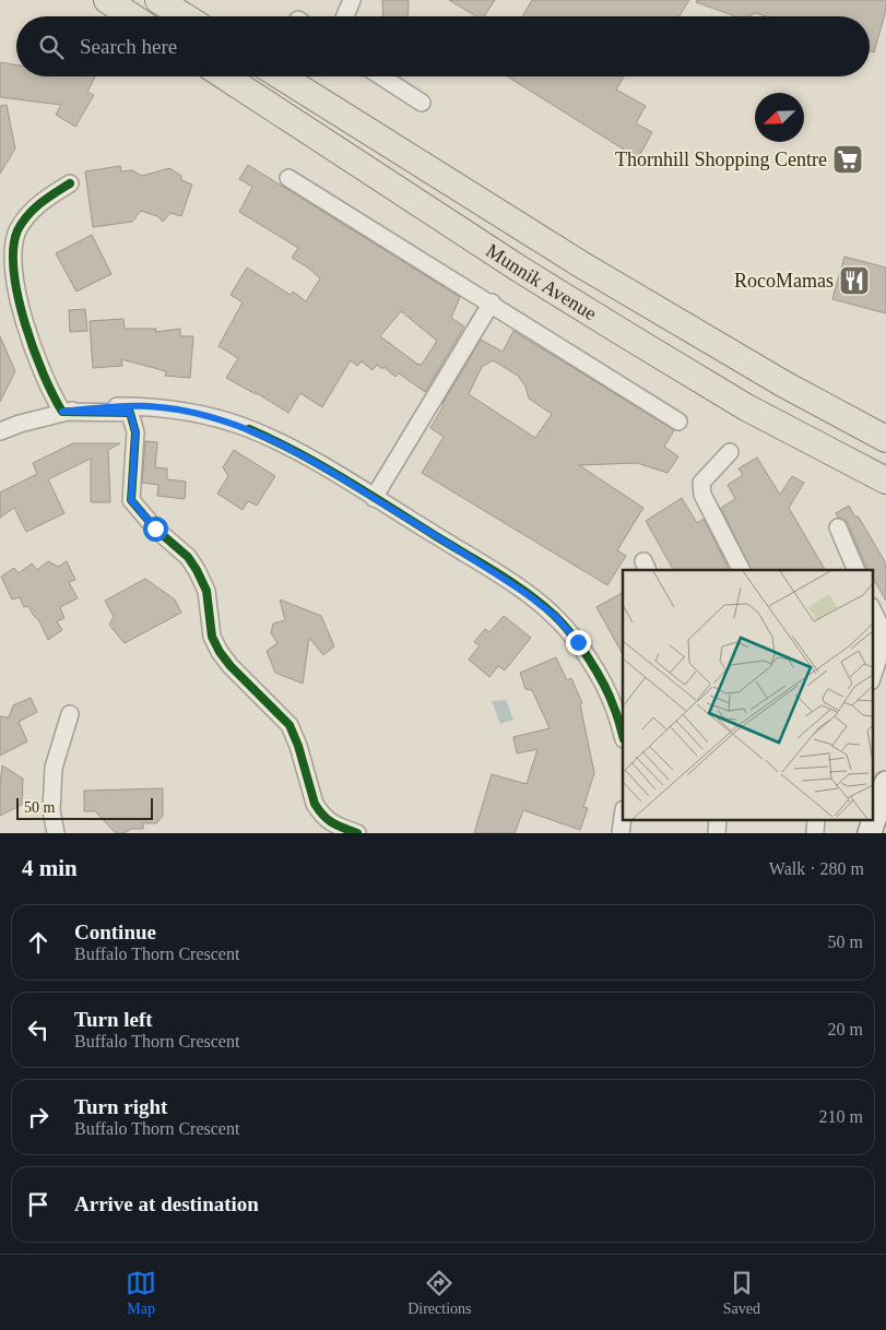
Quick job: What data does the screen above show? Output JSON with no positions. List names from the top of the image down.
{
  "streets": {
    "main road": ["Munnik Avenue"]
  },
  "places": {
    "supermarket": ["Thornhill Shopping Centre"],
    "restaurant": ["RocoMamas"]
  },
  "scale_bar": "50 m",
  "north": "bottom left",
  "page": {
    "search": "Search here",
    "scale": "50 m",
    "heading": ["4 min", "Walk · 280 m"],
    "list": [
      ["Continue", "Buffalo Thorn Crescent", "50 m"],
      ["Turn left", "Buffalo Thorn Crescent", "20 m"],
      ["Turn right", "Buffalo Thorn Crescent", "210 m"],
      "Arrive at destination"
    ],
    "nav": ["Map", "Directions", "Saved"]
  }
}
